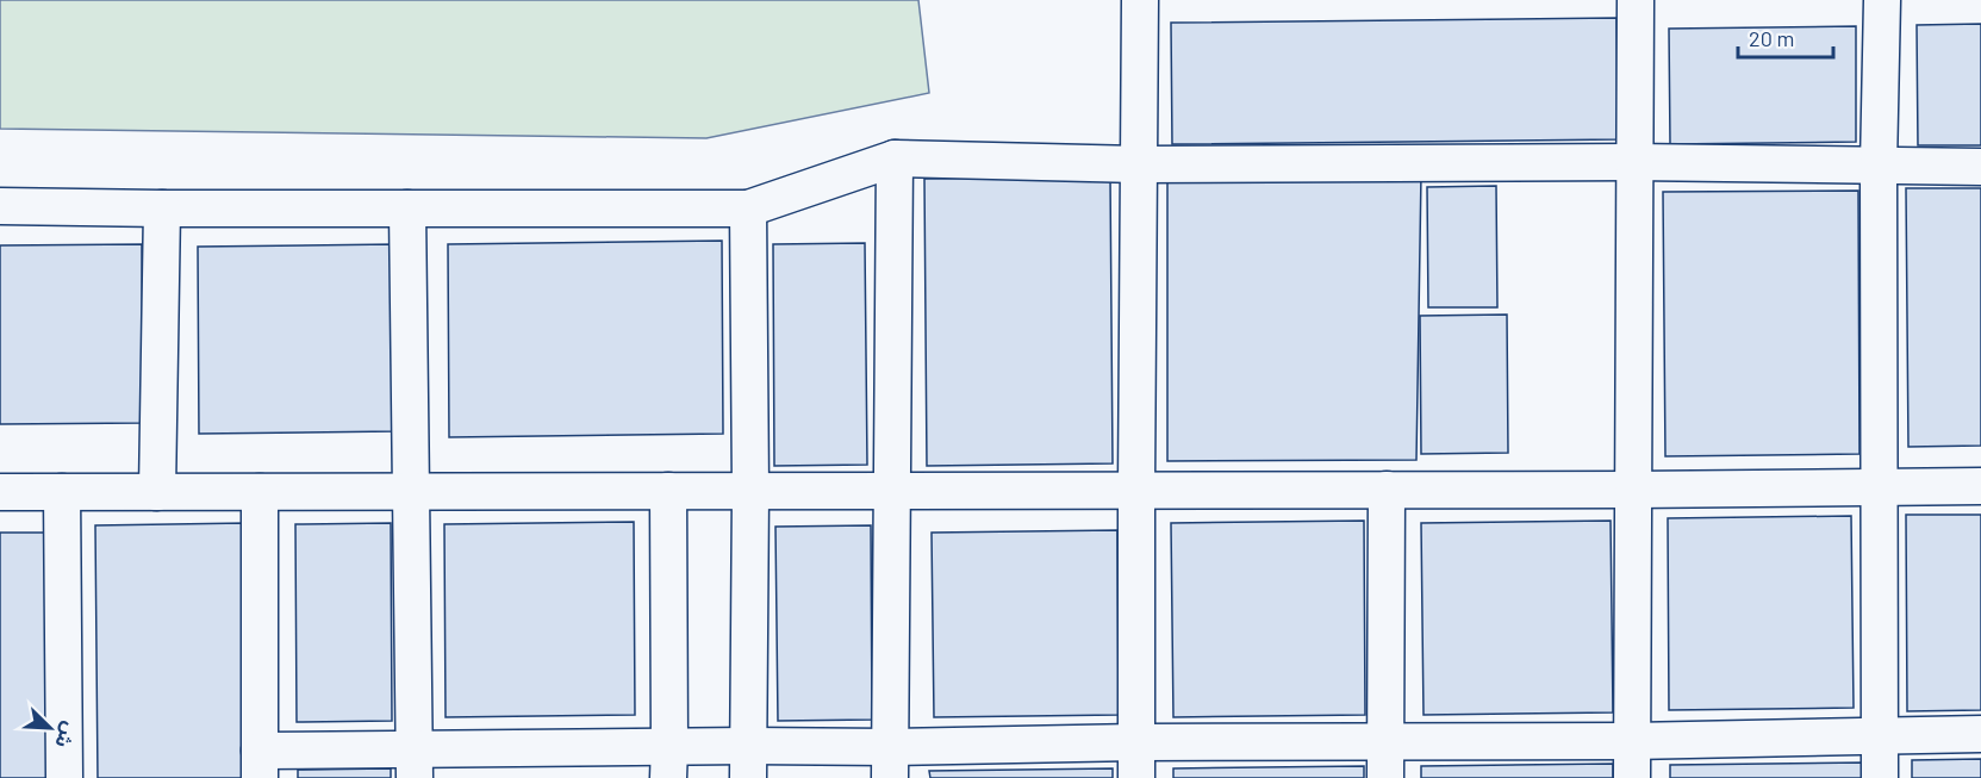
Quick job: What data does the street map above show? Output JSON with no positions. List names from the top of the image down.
{
  "scale_bar": "20 m",
  "north": "bottom right"
}
